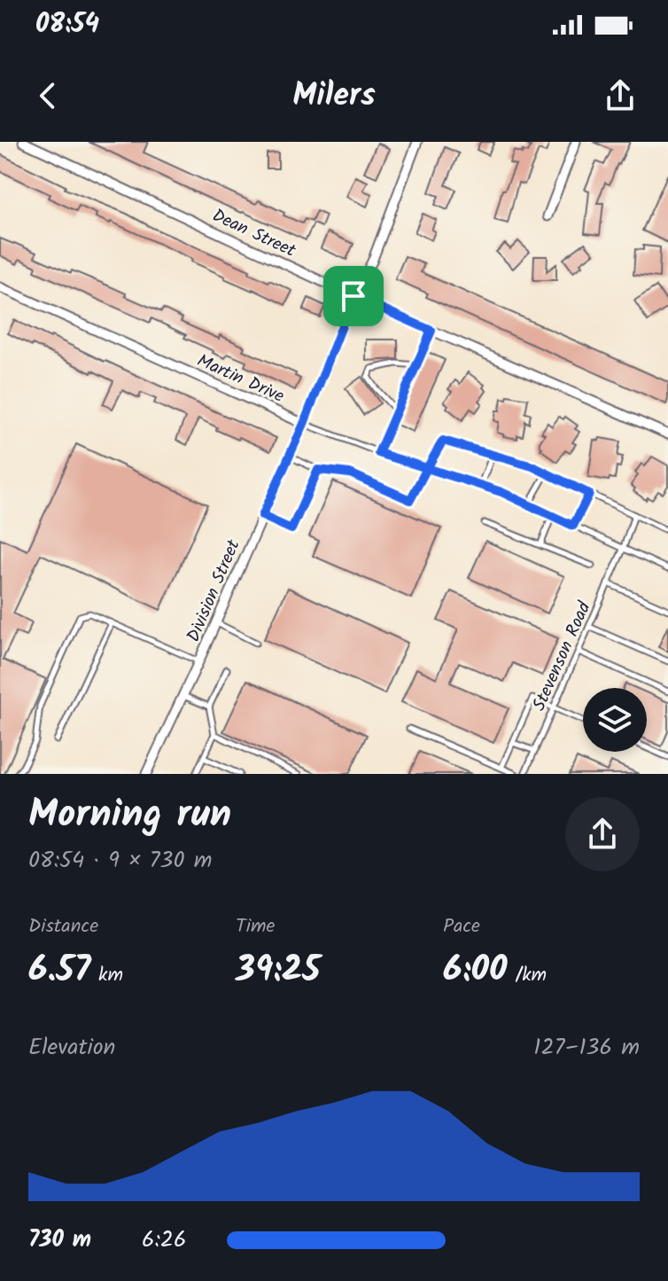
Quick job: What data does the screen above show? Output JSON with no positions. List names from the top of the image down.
{
  "streets": {
    "street": ["Dean Street", "Martin Drive", "Division Street"],
    "lane": ["Stevenson Road"]
  },
  "crossings": [
    ["Dean Street", "Division Street"],
    ["Martin Drive", "Division Street"],
    ["Martin Drive", "Stevenson Road"]
  ],
  "page": {
    "status": "08:54",
    "header": "Milers",
    "heading": ["Morning run", "08:54 · 9 × 730 m"],
    "stats": [
      ["Distance", "6.57 km"],
      ["Time", "39:25"],
      ["Pace", "6:00 /km"]
    ],
    "chart": ["Elevation", "127–136 m"],
    "list": [
      {
        "name": "730 m",
        "note": "6:26"
      }
    ]
  }
}
